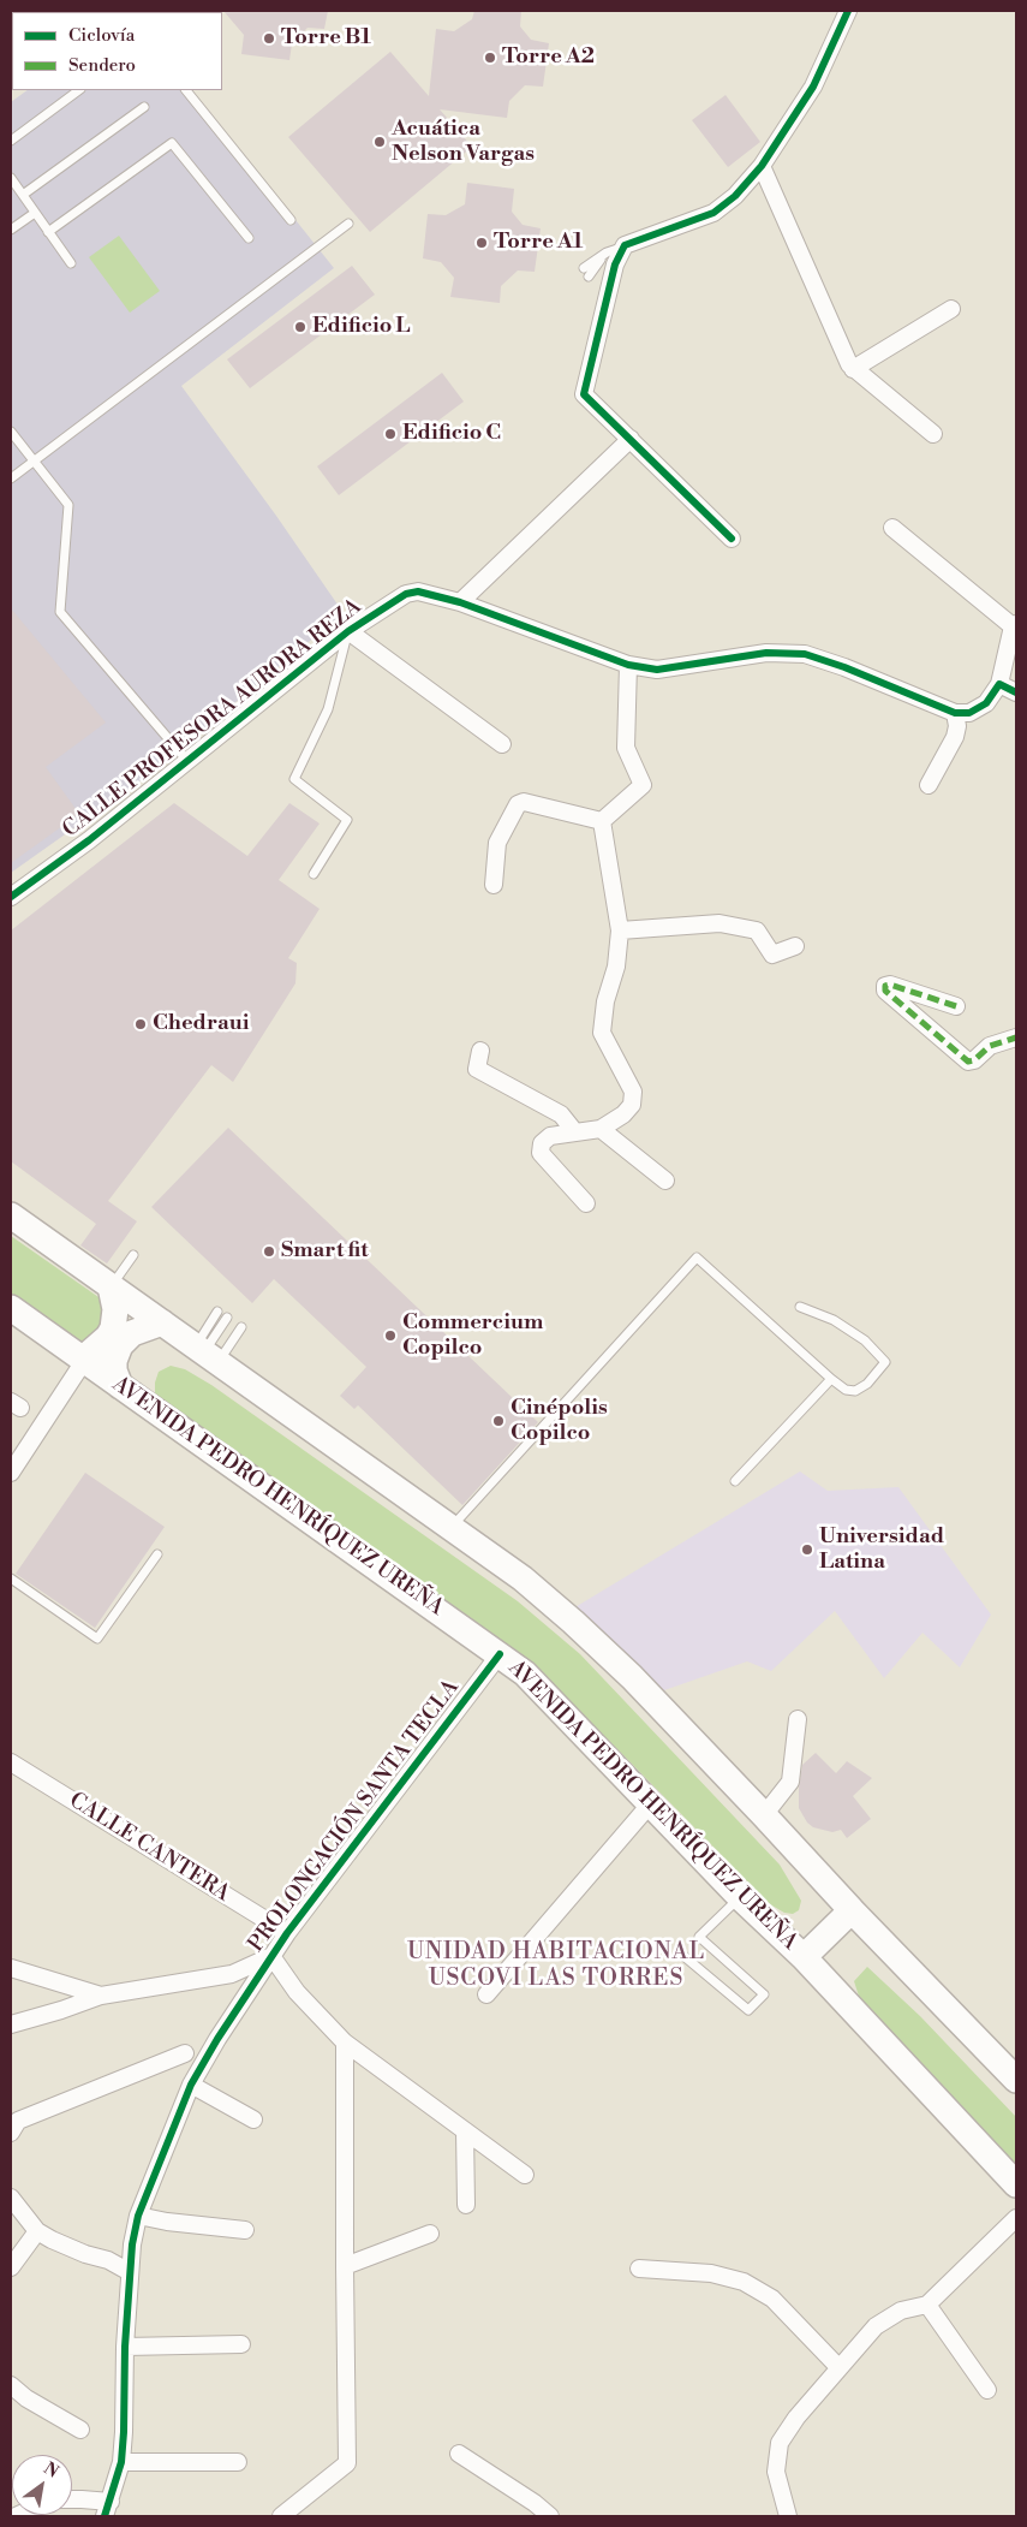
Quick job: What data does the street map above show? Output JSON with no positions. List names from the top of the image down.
{
  "streets": {
    "main road": ["AVENIDA PEDRO HENRÍQUEZ UREÑA"],
    "street": ["CALLE PROFESORA AURORA REZA", "PROLONGACIÓN SANTA TECLA", "CALLE CANTERA"]
  },
  "crossings": [
    ["AVENIDA PEDRO HENRÍQUEZ UREÑA", "PROLONGACIÓN SANTA TECLA"],
    ["PROLONGACIÓN SANTA TECLA", "CALLE CANTERA"]
  ],
  "districts": ["UNIDAD HABITACIONAL USCOVI LAS TORRES"],
  "places": [
    "Torre B1",
    "Torre A2",
    "Acuática Nelson Vargas",
    "Torre A1",
    "Edificio L",
    "Edificio C",
    "Chedraui",
    "Smart fit",
    "Commercium Copilco",
    "Cinépolis Copilco",
    "Universidad Latina"
  ],
  "legend": ["Ciclovía", "Sendero"],
  "north": "top right"
}
